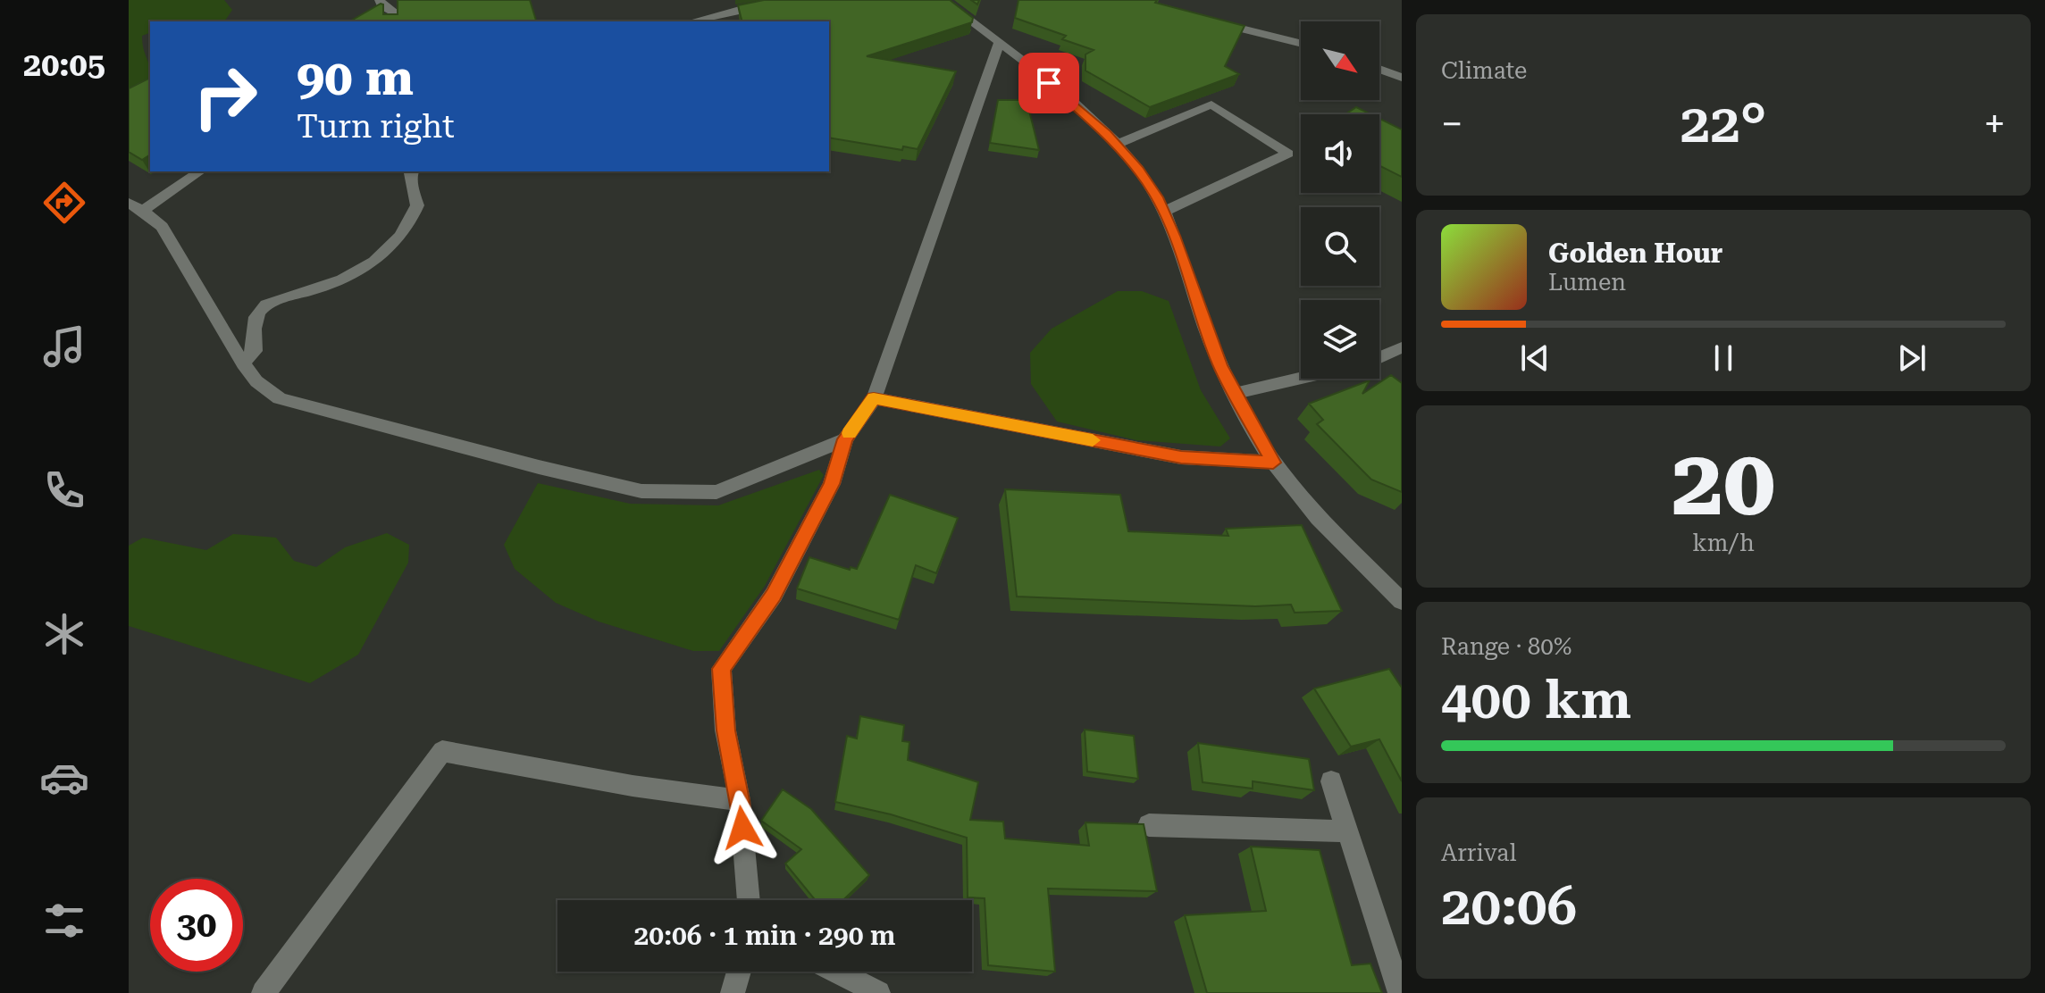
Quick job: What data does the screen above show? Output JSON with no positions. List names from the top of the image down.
{
  "north": "bottom right",
  "page": {
    "tabs": "20:05",
    "tile": [
      "Climate",
      ["20", "km/h"],
      ["Range · 80%", "400 km"],
      ["Arrival", "20:06"]
    ],
    "turn": ["90 m", "Turn right"],
    "heat": ["−", "22°", "+"],
    "song": ["Golden Hour", "Lumen"],
    "limit": "30",
    "trip": "20:06 · 1 min · 290 m"
  }
}
